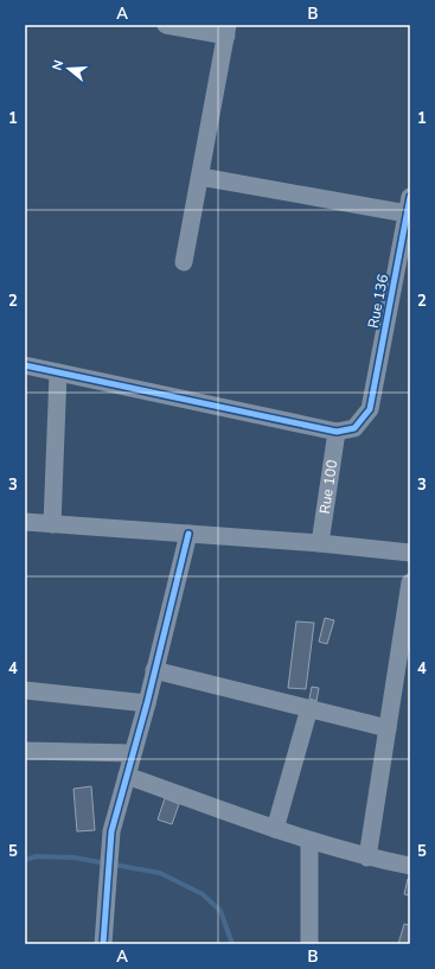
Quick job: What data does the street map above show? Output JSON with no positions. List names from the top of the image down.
{
  "streets": {
    "street": ["Rue 136", "Rue 100"]
  },
  "crossings": [
    ["Rue 136", "Rue 100"]
  ],
  "north": "left",
  "grid": {
    "columns": ["A", "B"],
    "rows": [
      "1",
      "2",
      "3",
      "4",
      "5"
    ]
  }
}
